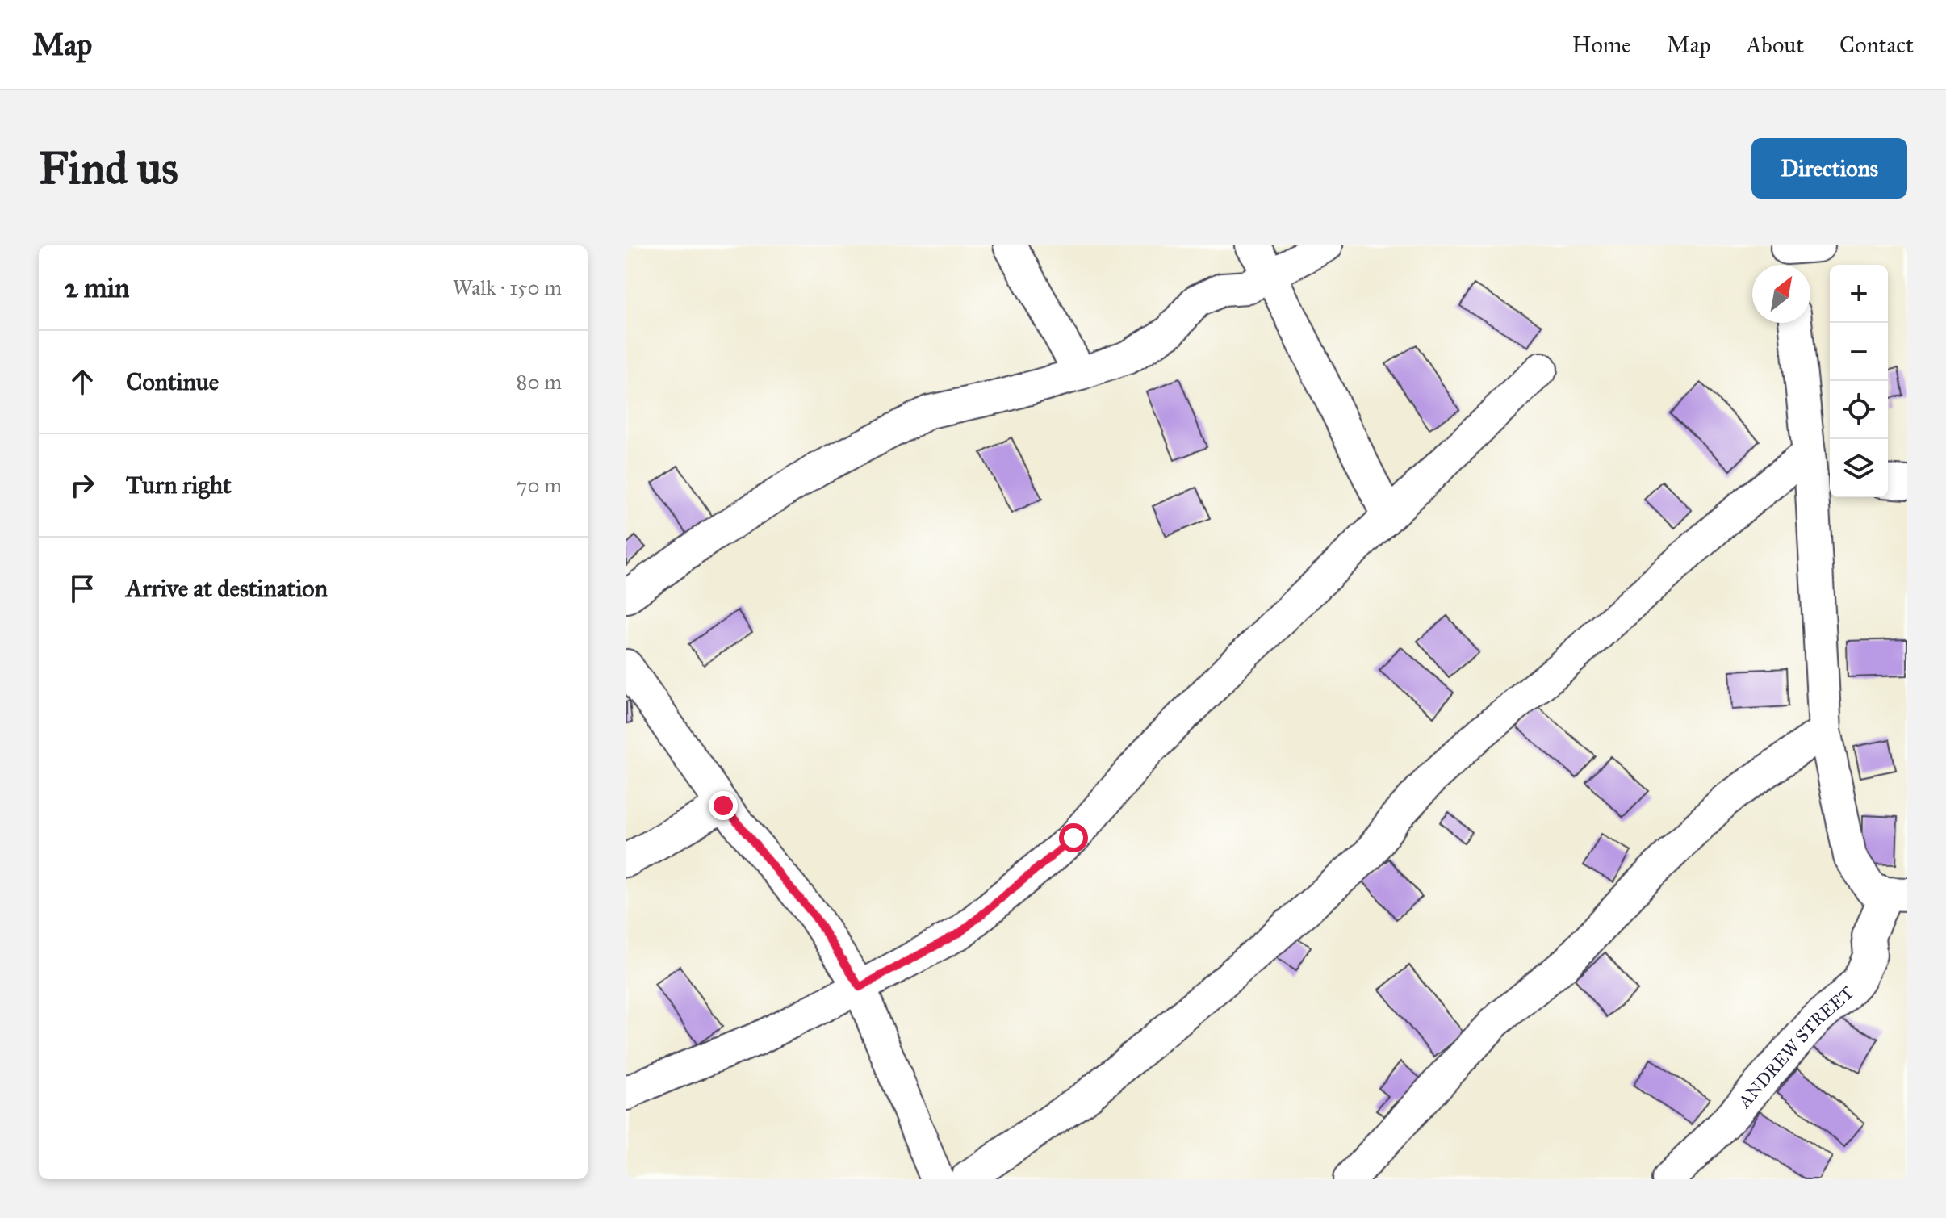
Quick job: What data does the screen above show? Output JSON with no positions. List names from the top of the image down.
{
  "streets": {
    "street": ["ANDREW STREET"]
  },
  "north": "top right",
  "page": {
    "header": "Map",
    "nav": [
      "Home",
      "Map",
      "About",
      "Contact"
    ],
    "buttons": "Directions",
    "title": "Find us",
    "heading": ["2 min", "Walk · 150 m"],
    "map_buttons": ["+", "−"],
    "list": [
      ["Continue", "80 m"],
      ["Turn right", "70 m"],
      "Arrive at destination"
    ]
  }
}
